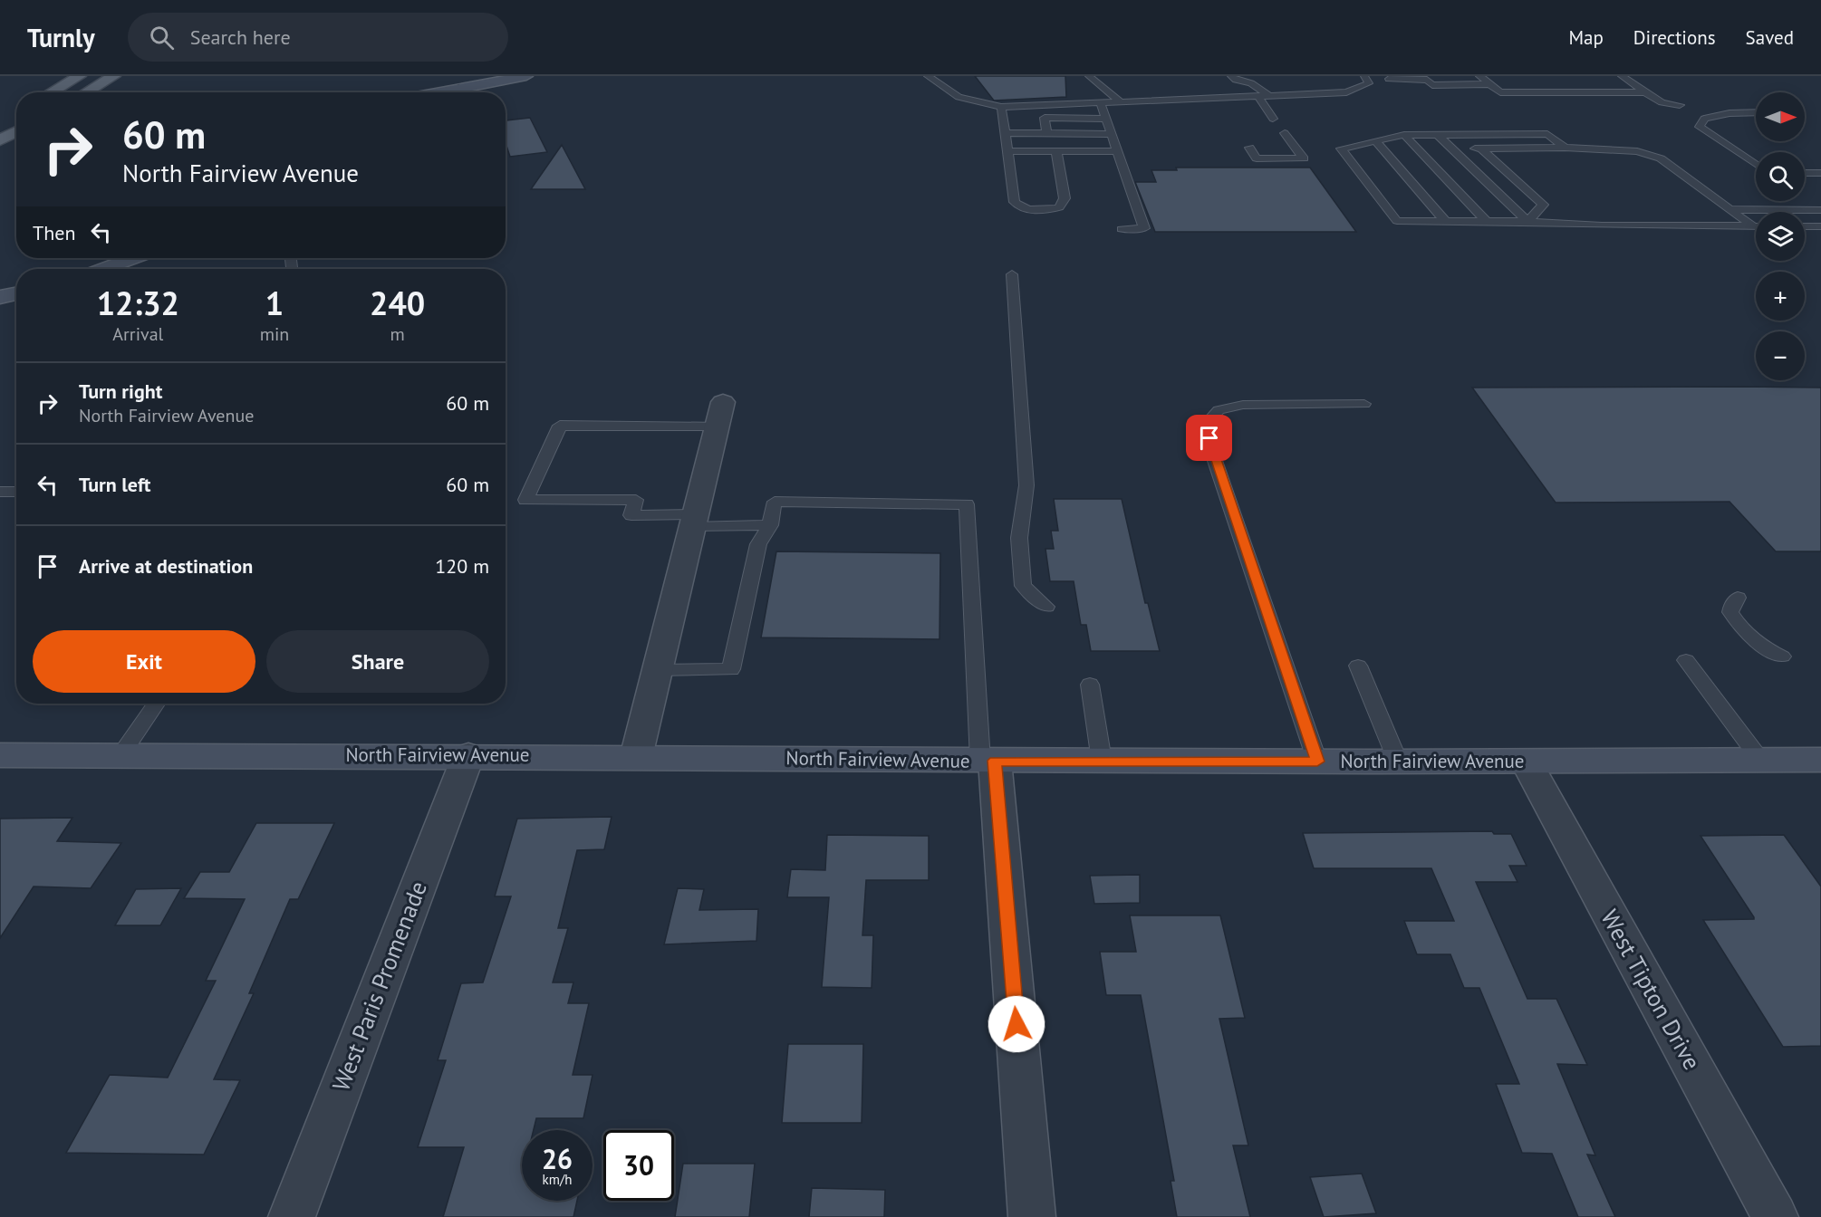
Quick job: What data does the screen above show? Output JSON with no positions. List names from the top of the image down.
{
  "streets": {
    "street": ["North Fairview Avenue", "West Paris Promenade", "West Tipton Drive"]
  },
  "crossings": [
    ["North Fairview Avenue", "West Paris Promenade"],
    ["North Fairview Avenue", "West Tipton Drive"]
  ],
  "north": "right",
  "page": {
    "header": "Turnly",
    "search": "Search here",
    "nav": ["Map", "Directions", "Saved"],
    "map_buttons": ["+", "−"],
    "turn": ["60 m", "North Fairview Avenue"],
    "then": "Then",
    "eta": [
      "12:32",
      "Arrival",
      "1",
      "min",
      "240",
      "m"
    ],
    "list": [
      {
        "name": "Turn right",
        "note": "North Fairview Avenue",
        "value": "60 m"
      },
      {
        "name": "Turn left",
        "value": "60 m"
      },
      {
        "name": "Arrive at destination",
        "value": "120 m"
      }
    ],
    "buttons": ["Exit", "Share"],
    "speed": "26 km/h",
    "limit": "30"
  }
}
